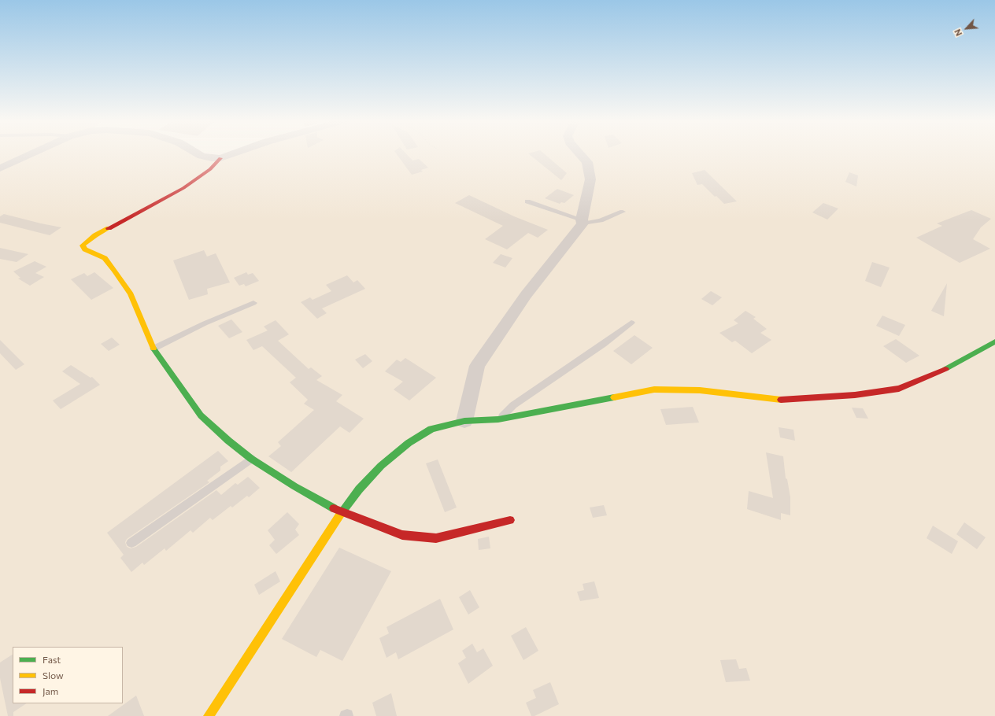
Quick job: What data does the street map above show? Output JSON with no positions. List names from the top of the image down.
{
  "legend": ["Fast", "Slow", "Jam"],
  "north": "bottom left"
}
